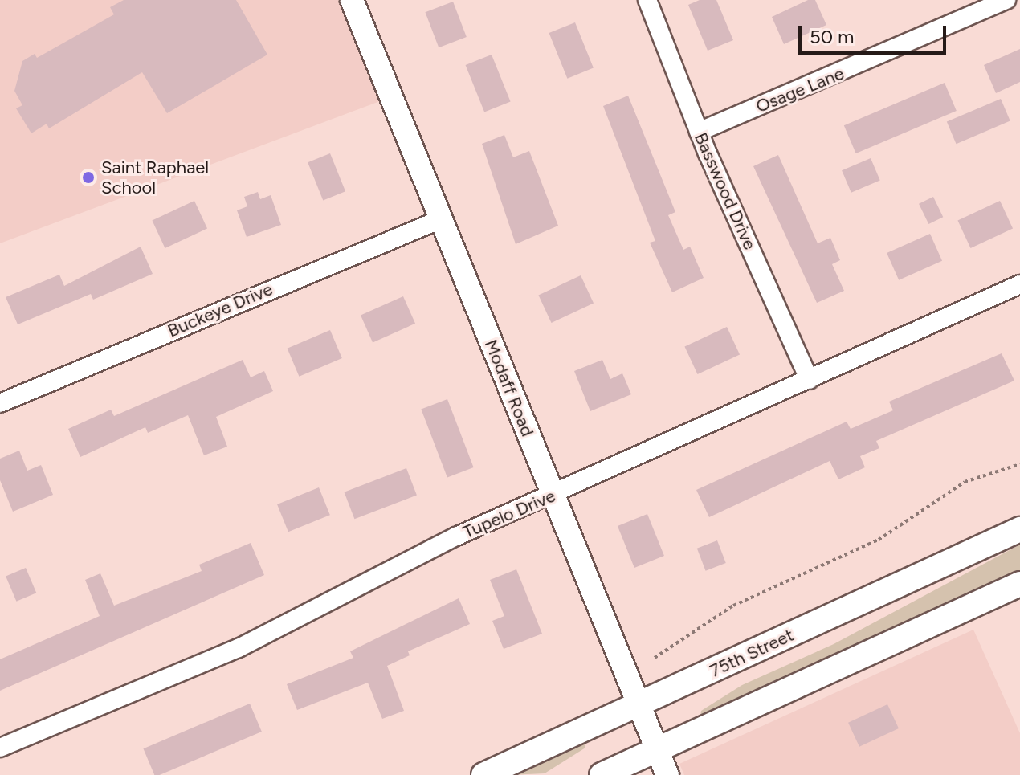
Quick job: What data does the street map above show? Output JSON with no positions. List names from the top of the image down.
{
  "streets": {
    "main road": ["75th Street"],
    "street": [
      "Osage Lane",
      "Basswood Drive",
      "Buckeye Drive",
      "Modaff Road",
      "Tupelo Drive"
    ]
  },
  "crossings": [
    ["Osage Lane", "Basswood Drive"],
    ["Basswood Drive", "Tupelo Drive"],
    ["Buckeye Drive", "Modaff Road"],
    ["Modaff Road", "Tupelo Drive"],
    ["Modaff Road", "75th Street"]
  ],
  "places": ["Saint Raphael School"],
  "scale_bar": "50 m"
}
